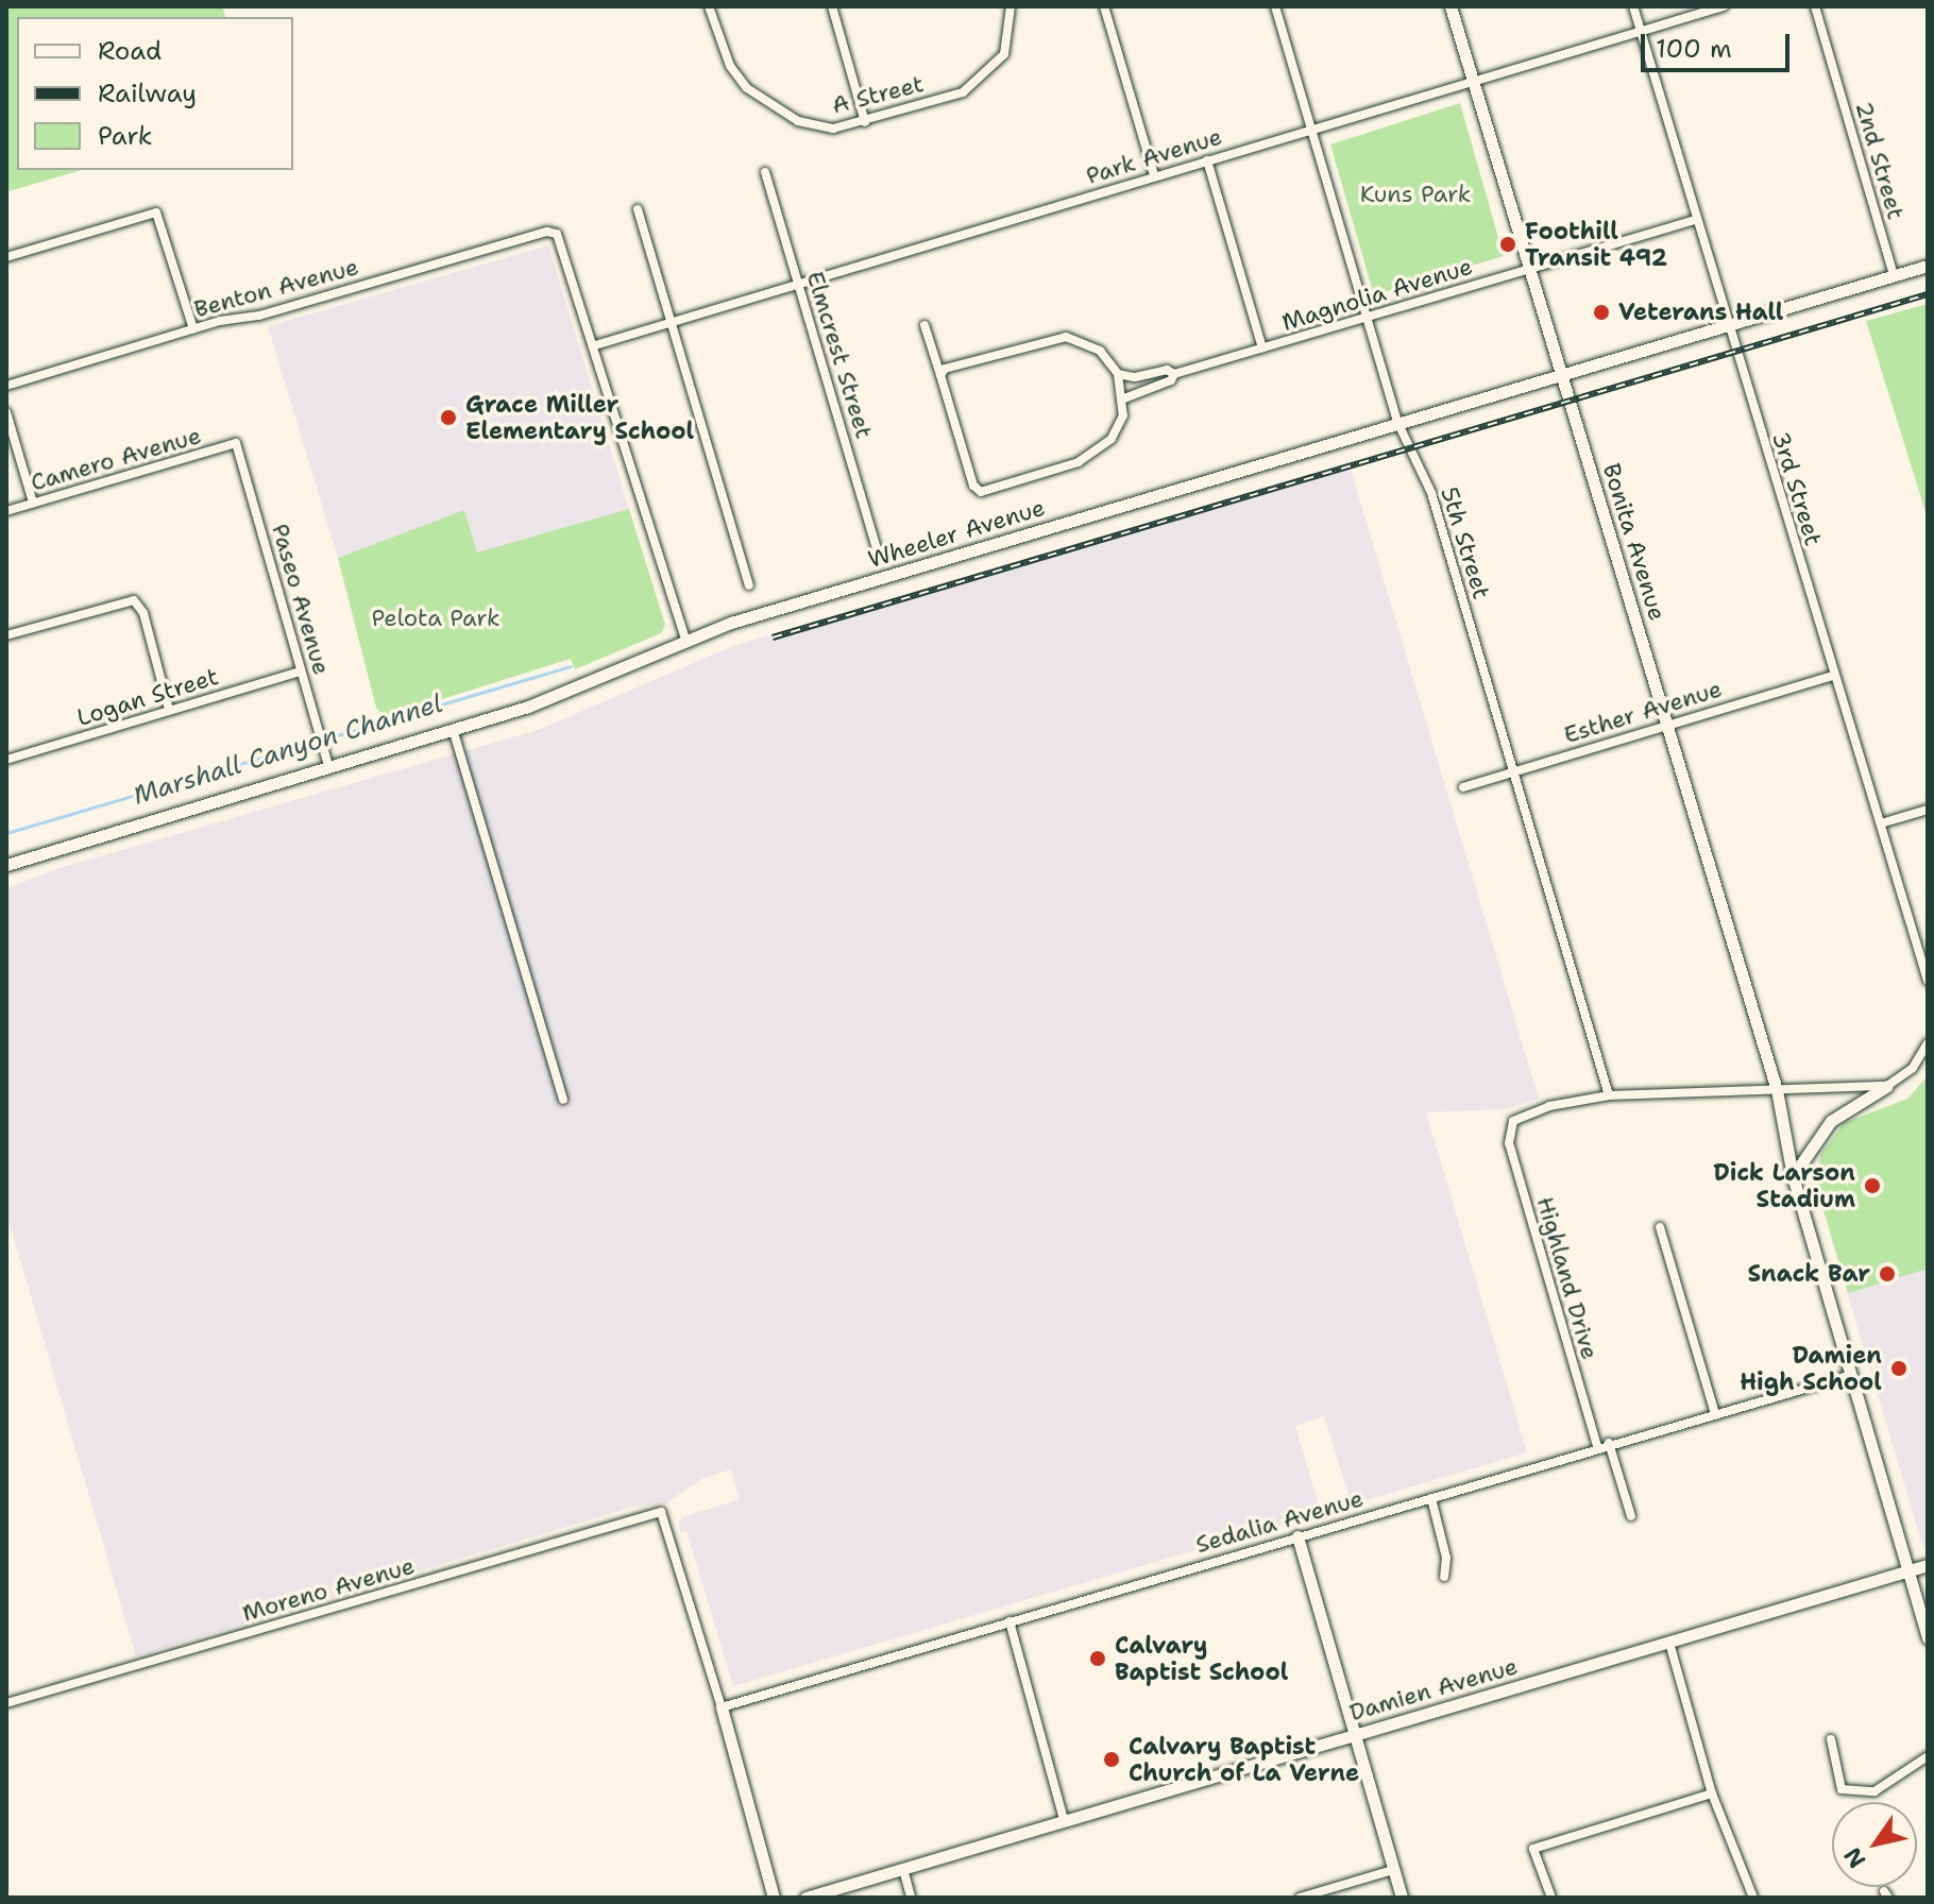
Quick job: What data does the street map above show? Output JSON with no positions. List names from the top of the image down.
{
  "streets": {
    "main road": ["Wheeler Avenue", "Bonita Avenue", "Damien Avenue"],
    "street": [
      "A Street",
      "Park Avenue",
      "2nd Street",
      "Benton Avenue",
      "Magnolia Avenue",
      "Elmcrest Street",
      "Camero Avenue",
      "3rd Street",
      "5th Street",
      "Paseo Avenue",
      "Logan Street",
      "Esther Avenue",
      "Highland Drive",
      "Sedalia Avenue",
      "Moreno Avenue"
    ]
  },
  "crossings": [
    ["Park Avenue", "Benton Avenue"],
    ["Park Avenue", "Elmcrest Street"],
    ["Park Avenue", "3rd Street"],
    ["Park Avenue", "Bonita Avenue"],
    ["Park Avenue", "5th Street"],
    ["2nd Street", "Wheeler Avenue"],
    ["Magnolia Avenue", "3rd Street"],
    ["Magnolia Avenue", "Bonita Avenue"],
    ["Magnolia Avenue", "5th Street"],
    ["Camero Avenue", "Paseo Avenue"],
    ["3rd Street", "Wheeler Avenue"],
    ["3rd Street", "Esther Avenue"],
    ["Wheeler Avenue", "Bonita Avenue"],
    ["Wheeler Avenue", "5th Street"],
    ["Wheeler Avenue", "Paseo Avenue"],
    ["Bonita Avenue", "Esther Avenue"],
    ["Bonita Avenue", "Sedalia Avenue"],
    ["Bonita Avenue", "Damien Avenue"],
    ["5th Street", "Esther Avenue"],
    ["5th Street", "Highland Drive"],
    ["Paseo Avenue", "Logan Street"],
    ["Highland Drive", "Sedalia Avenue"],
    ["Sedalia Avenue", "Moreno Avenue"]
  ],
  "water": ["Marshall Canyon Channel"],
  "parks": ["Kuns Park", "Pelota Park"],
  "places": [
    "Foothill Transit 492",
    "Veterans Hall",
    "Grace Miller Elementary School",
    "Dick Larson Stadium",
    "Snack Bar",
    "Damien High School",
    "Calvary Baptist School",
    "Calvary Baptist Church of La Verne"
  ],
  "legend": ["Road", "Railway", "Park"],
  "scale_bar": "100 m",
  "north": "bottom left"
}
